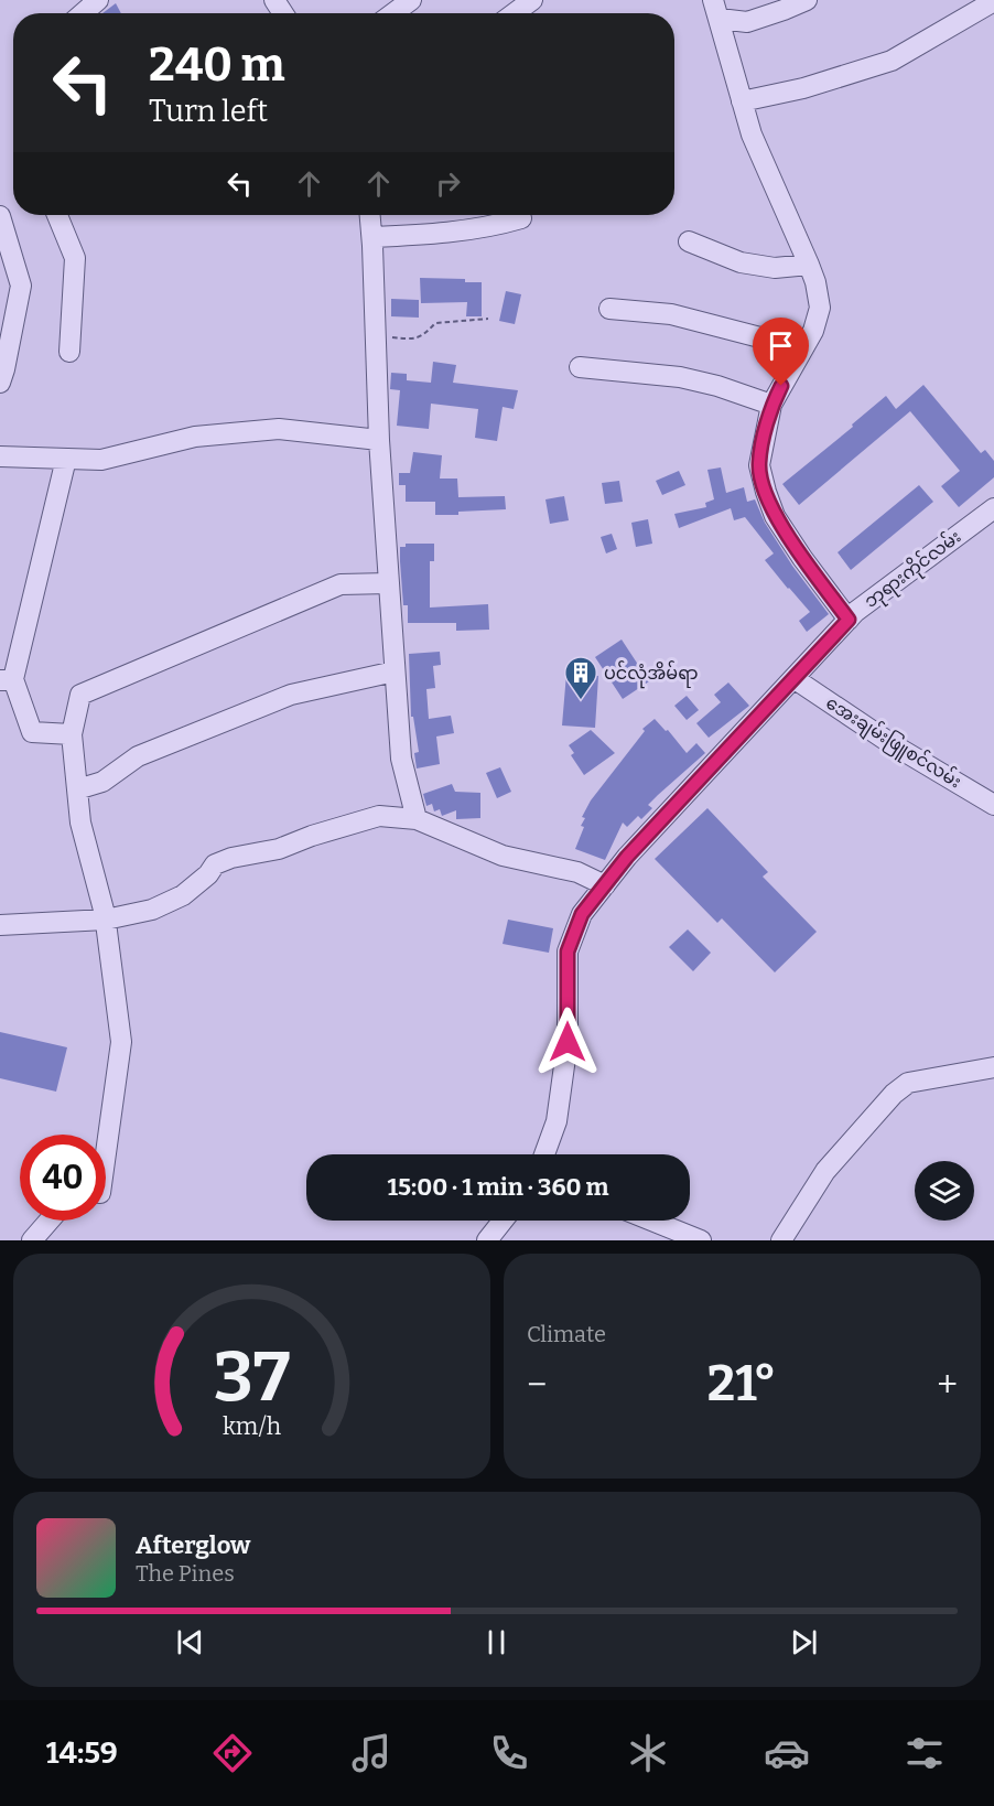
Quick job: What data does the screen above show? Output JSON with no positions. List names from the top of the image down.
{
  "streets": {
    "street": ["ဘုရားကိုင်လမ်း", "အေးချမ်းဖြူစင်လမ်း"]
  },
  "crossings": [
    ["ဘုရားကိုင်လမ်း", "အေးချမ်းဖြူစင်လမ်း"]
  ],
  "places": {
    "building": ["ပင်လုံအိမ်ရာ"]
  },
  "page": {
    "turn": ["240 m", "Turn left"],
    "limit": "40",
    "trip": "15:00 · 1 min · 360 m",
    "tile": "Climate",
    "heat": ["−", "21°", "+"],
    "song": ["Afterglow", "The Pines"],
    "tabs": "14:59",
    "gauge": ["37", "km/h"]
  }
}
